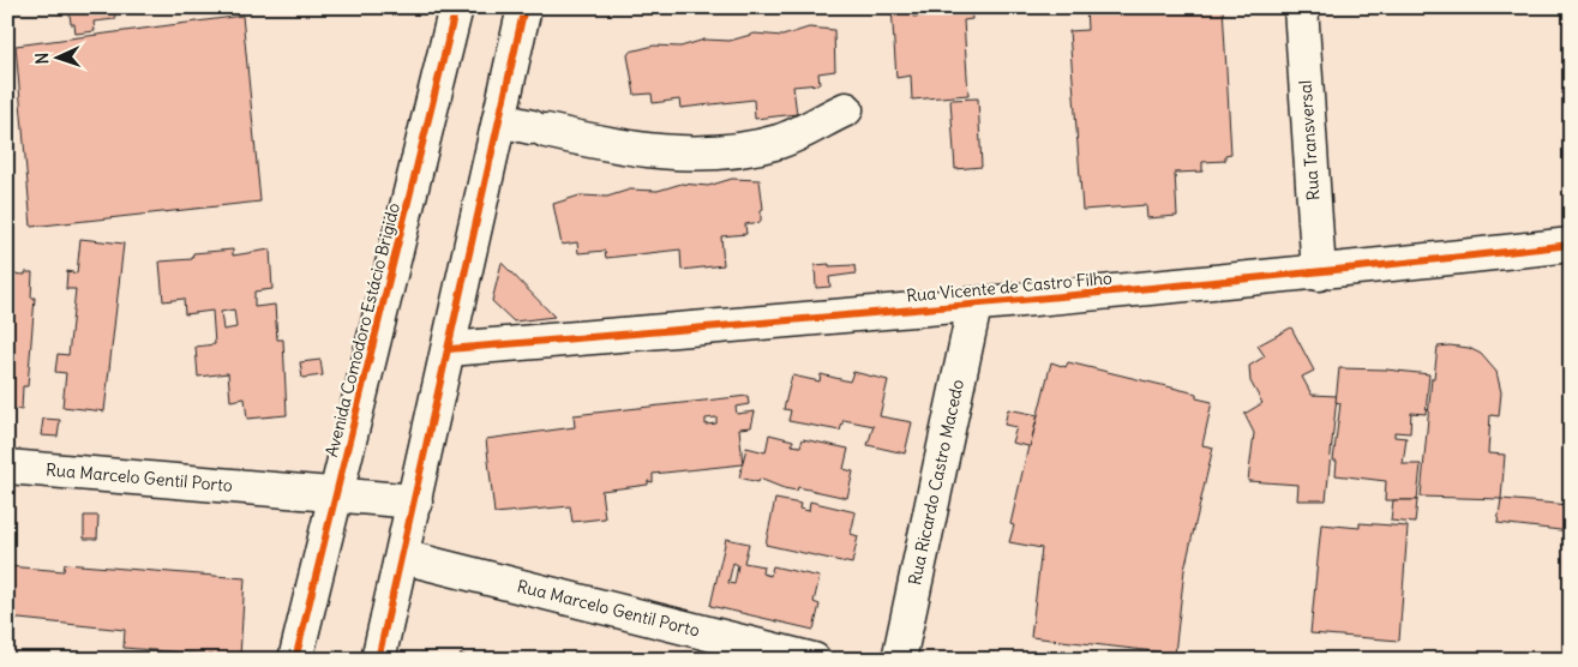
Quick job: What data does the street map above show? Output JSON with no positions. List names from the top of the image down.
{
  "streets": {
    "street": [
      "Rua Transversal",
      "Rua Vicente de Castro Filho",
      "Avenida Comodoro Estácio Brigido",
      "Rua Marcelo Gentil Porto",
      "Rua Ricardo Castro Macedo"
    ]
  },
  "crossings": [
    ["Rua Transversal", "Rua Vicente de Castro Filho"],
    ["Rua Vicente de Castro Filho", "Rua Ricardo Castro Macedo"],
    ["Avenida Comodoro Estácio Brigido", "Rua Marcelo Gentil Porto"]
  ],
  "north": "left"
}
